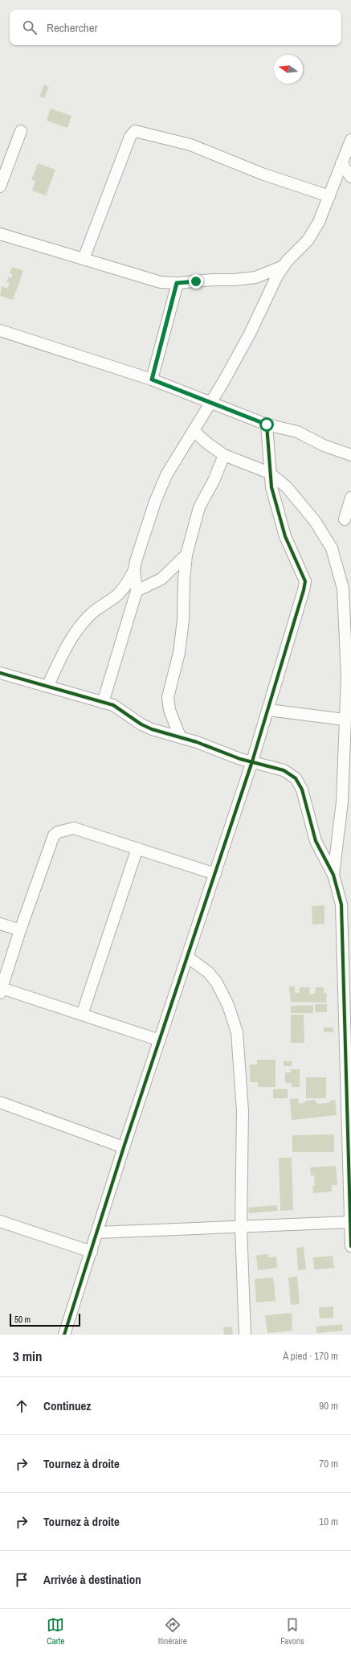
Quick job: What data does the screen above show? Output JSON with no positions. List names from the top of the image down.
{
  "scale_bar": "50 m",
  "north": "left",
  "page": {
    "search": "Rechercher",
    "scale": "50 m",
    "heading": ["3 min", "À pied · 170 m"],
    "list": [
      ["Continuez", "90 m"],
      ["Tournez à droite", "70 m"],
      ["Tournez à droite", "10 m"],
      "Arrivée à destination"
    ],
    "nav": ["Carte", "Itinéraire", "Favoris"]
  }
}
